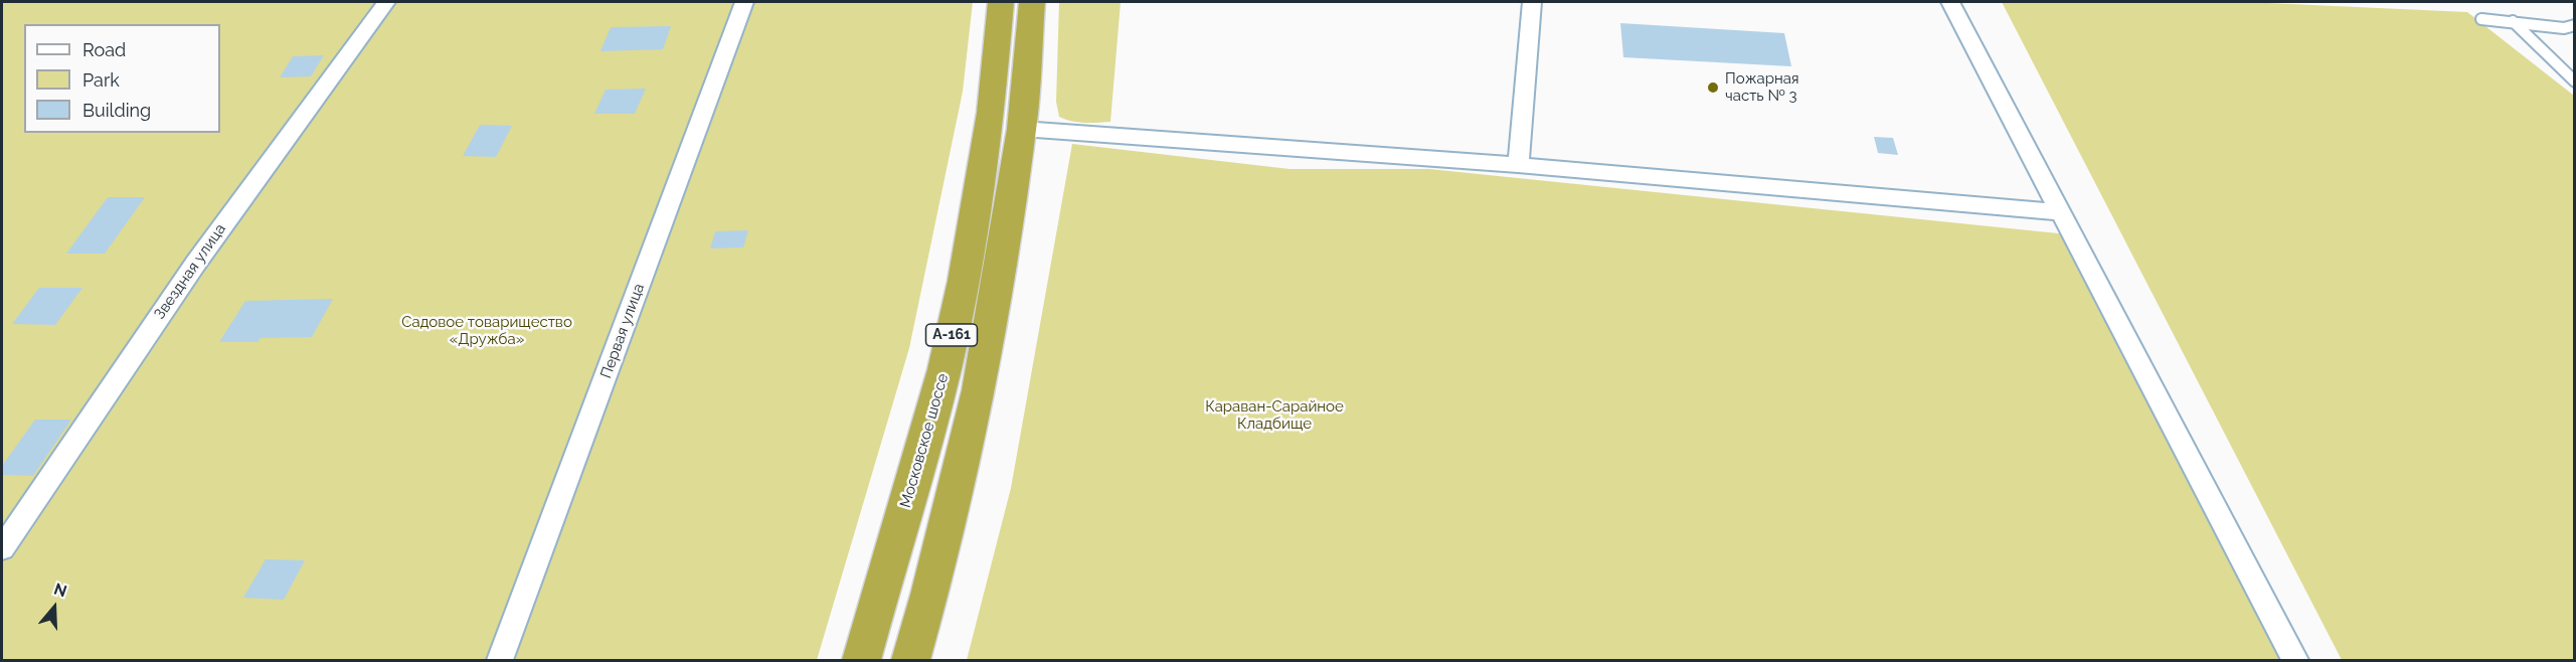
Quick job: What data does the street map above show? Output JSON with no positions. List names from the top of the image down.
{
  "streets": {
    "highway": ["А-161", "Московское шоссе"],
    "street": ["Звездная улица", "Первая улица"]
  },
  "parks": ["Садовое товарищество «Дружба»", "Караван-Сарайное Кладбище"],
  "places": ["Пожарная часть № 3"],
  "legend": ["Road", "Park", "Building"],
  "north": "top"
}
